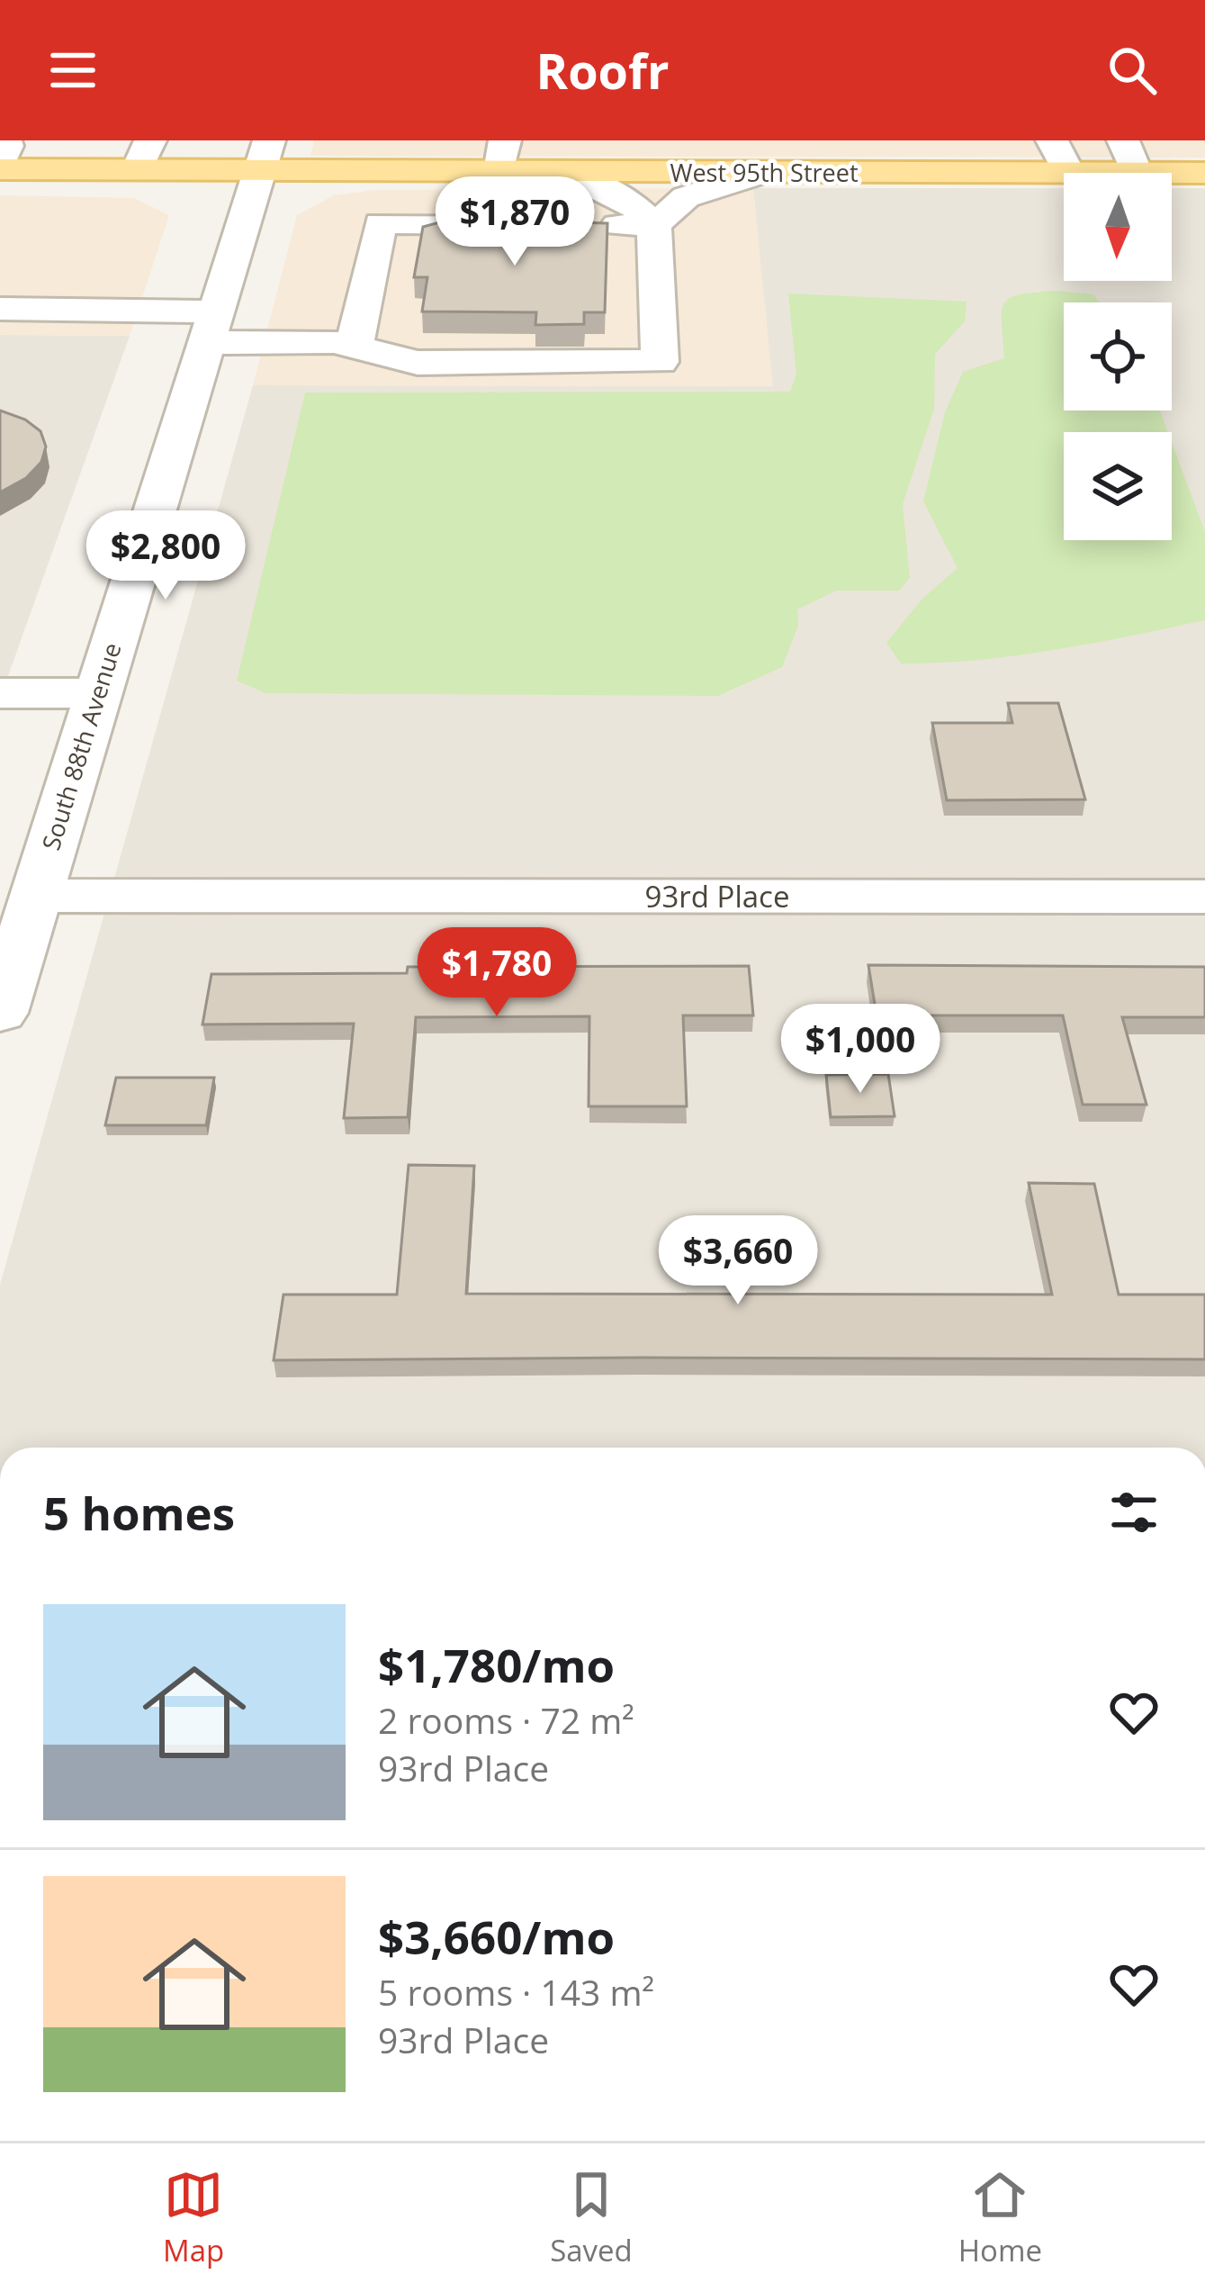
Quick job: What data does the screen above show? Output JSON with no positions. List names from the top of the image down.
{
  "streets": {
    "main road": ["West 95th Street"],
    "street": ["South 88th Avenue", "93rd Place"]
  },
  "crossings": [
    ["West 95th Street", "South 88th Avenue"],
    ["South 88th Avenue", "93rd Place"]
  ],
  "north": "bottom",
  "page": {
    "header": "Roofr",
    "price": [
      "$1,870",
      "$2,800",
      "$1,780",
      "$1,000",
      "$3,660"
    ],
    "heading": "5 homes",
    "list": [
      {
        "name": "$1,780/mo",
        "note": "2 rooms · 72 m² · 93rd Place"
      },
      {
        "name": "$3,660/mo",
        "note": "5 rooms · 143 m² · 93rd Place"
      }
    ],
    "tabs": ["Map", "Saved", "Home"]
  }
}
